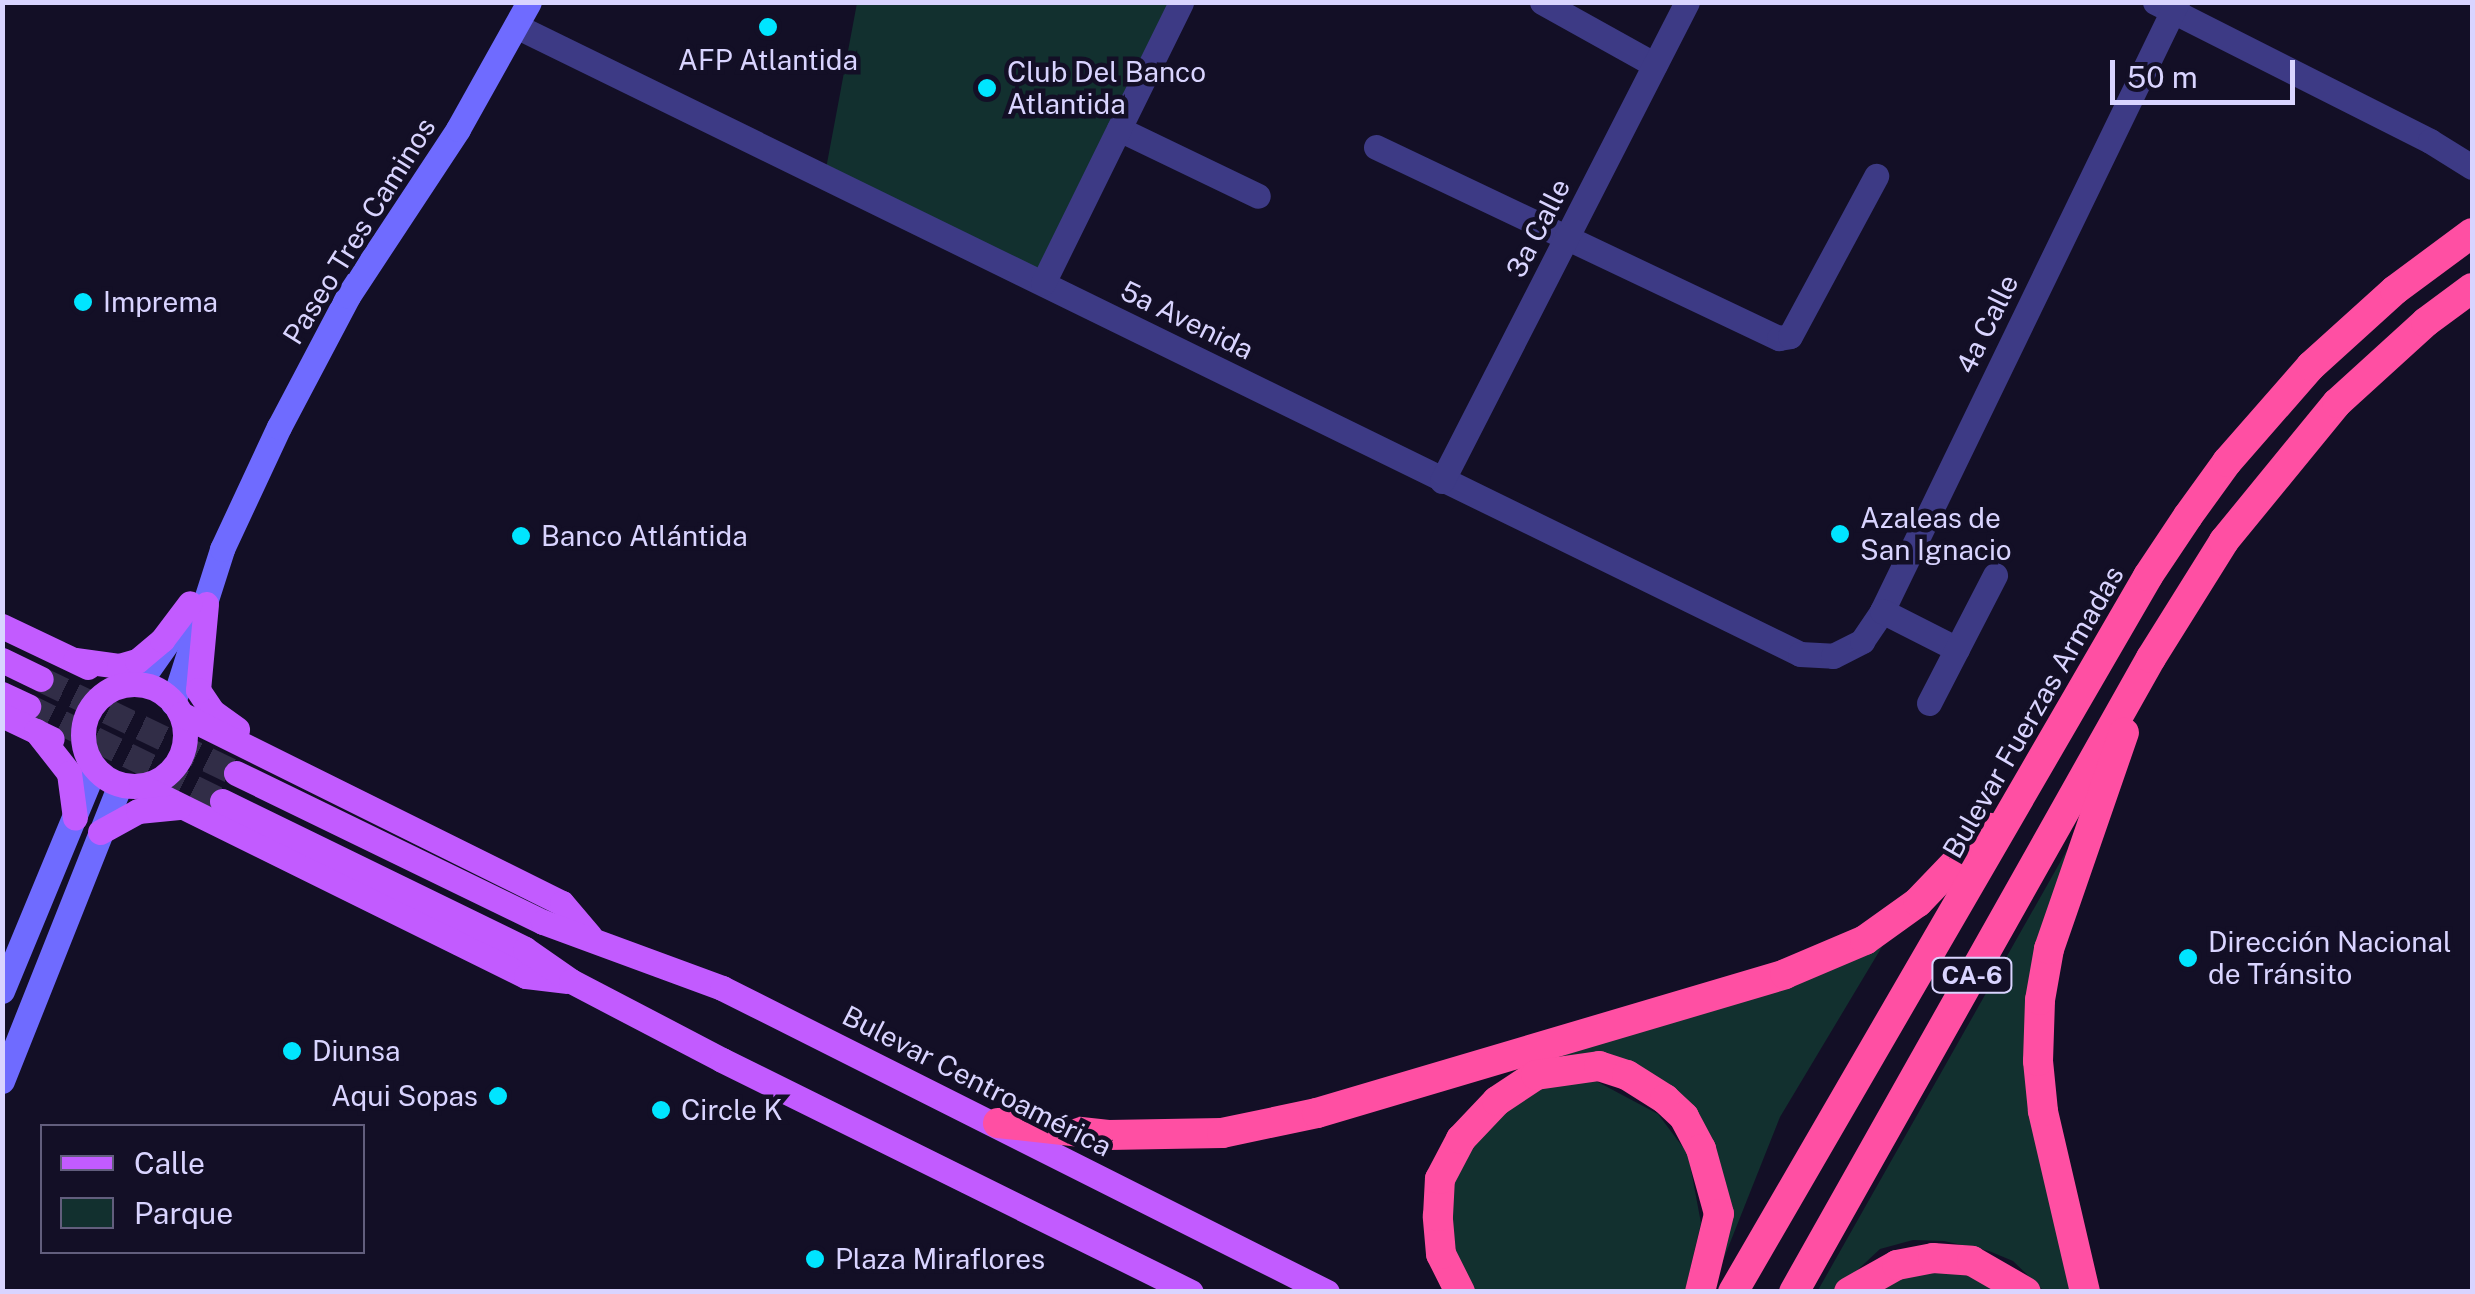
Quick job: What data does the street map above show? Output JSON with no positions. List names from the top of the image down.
{
  "streets": {
    "highway": ["Bulevar Fuerzas Armadas", "CA-6"],
    "main road": ["Bulevar Centroamérica"],
    "street": [
      "3a Calle",
      "Paseo Tres Caminos",
      "5a Avenida",
      "4a Calle"
    ]
  },
  "crossings": [
    ["3a Calle", "5a Avenida"],
    ["Paseo Tres Caminos", "5a Avenida"],
    ["Paseo Tres Caminos", "Bulevar Centroamérica"],
    ["5a Avenida", "4a Calle"]
  ],
  "places": [
    "AFP Atlantida",
    "Club Del Banco Atlantida",
    "Imprema",
    "Azaleas de San Ignacio",
    "Banco Atlántida",
    "Dirección Nacional de Tránsito",
    "Diunsa",
    "Aqui Sopas",
    "Circle K",
    "Plaza Miraflores"
  ],
  "legend": ["Calle", "Parque"],
  "scale_bar": "50 m"
}
